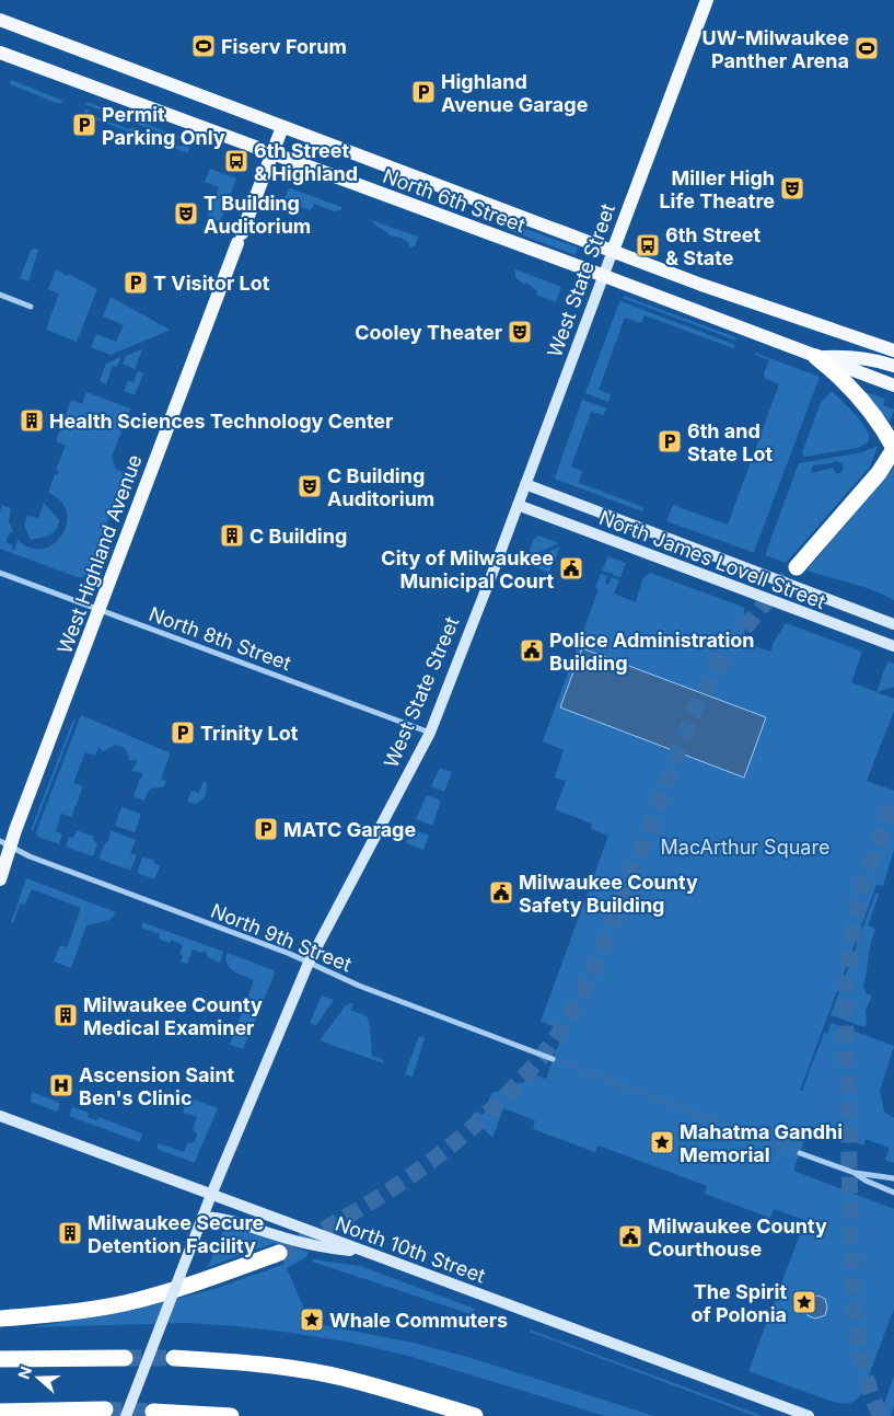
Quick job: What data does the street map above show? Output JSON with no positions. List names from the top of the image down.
{
  "streets": {
    "main road": ["North 6th Street", "West State Street", "West Highland Avenue"],
    "street": [
      "North James Lovell Street",
      "North 8th Street",
      "North 9th Street",
      "North 10th Street"
    ]
  },
  "crossings": [
    ["North 6th Street", "West State Street"],
    ["North 6th Street", "West Highland Avenue"],
    ["West State Street", "North James Lovell Street"],
    ["West State Street", "North 8th Street"],
    ["West State Street", "North 9th Street"],
    ["West State Street", "North 10th Street"],
    ["West Highland Avenue", "North 8th Street"],
    ["West Highland Avenue", "North 9th Street"]
  ],
  "parks": ["MacArthur Square"],
  "places": {
    "sports": ["Fiserv Forum", "UW-Milwaukee Panther Arena"],
    "parking": [
      "Highland Avenue Garage",
      "Permit Parking Only",
      "T Visitor Lot",
      "6th and State Lot",
      "Trinity Lot",
      "MATC Garage"
    ],
    "bus stop": ["6th Street & Highland", "6th Street & State"],
    "theatre": [
      "Miller High Life Theatre",
      "T Building Auditorium",
      "Cooley Theater",
      "C Building Auditorium"
    ],
    "building": [
      "Health Sciences Technology Center",
      "C Building",
      "Milwaukee County Medical Examiner",
      "Milwaukee Secure Detention Facility"
    ],
    "public building": [
      "City of Milwaukee Municipal Court",
      "Police Administration Building",
      "Milwaukee County Safety Building",
      "Milwaukee County Courthouse"
    ],
    "hospital": ["Ascension Saint Ben's Clinic"],
    "place": ["Mahatma Gandhi Memorial", "The Spirit of Polonia", "Whale Commuters"]
  },
  "north": "left"
}
